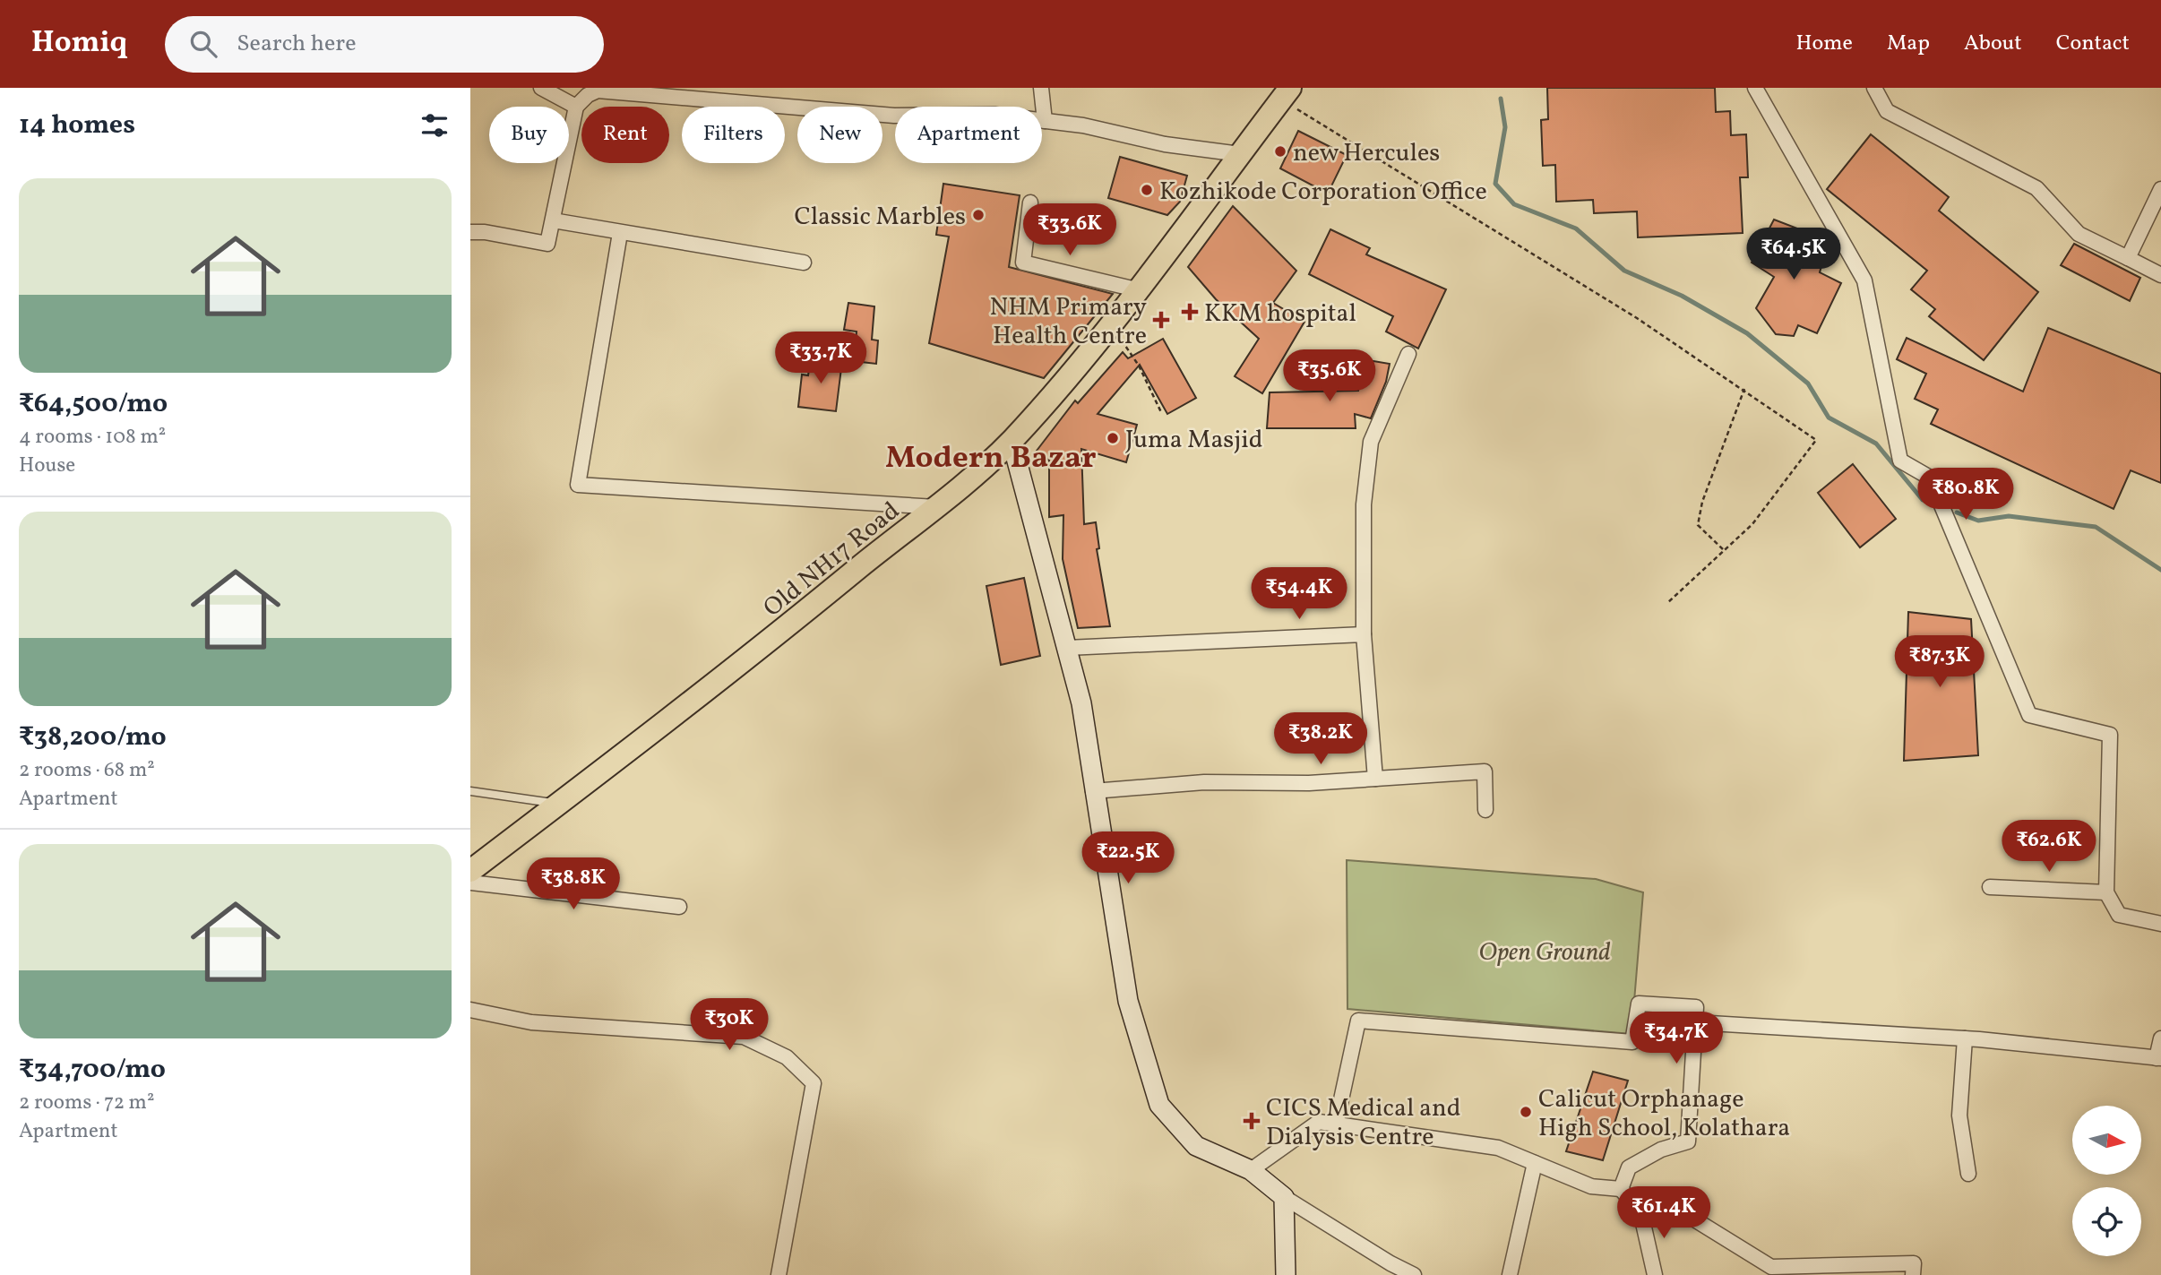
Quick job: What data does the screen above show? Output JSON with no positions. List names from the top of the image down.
{
  "streets": {
    "main road": ["Old NH17 Road"]
  },
  "districts": ["Modern Bazar"],
  "parks": ["Open Ground"],
  "places": {
    "other": [
      "new Hercules",
      "Kozhikode Corporation Office",
      "Classic Marbles",
      "Juma Masjid",
      "Calicut Orphanage High School, Kolathara"
    ],
    "health": ["KKM hospital", "NHM Primary Health Centre", "CICS Medical and Dialysis Centre"]
  },
  "north": "right",
  "page": {
    "header": "Homiq",
    "search": "Search here",
    "nav": [
      "Home",
      "Map",
      "About",
      "Contact"
    ],
    "heading": "14 homes",
    "chip": [
      "Buy",
      "Rent",
      "Filters",
      "New",
      "Apartment"
    ],
    "list": [
      {
        "name": "₹64,500/mo",
        "note": "4 rooms · 108 m² · House"
      },
      {
        "name": "₹38,200/mo",
        "note": "2 rooms · 68 m² · Apartment"
      },
      {
        "name": "₹34,700/mo",
        "note": "2 rooms · 72 m² · Apartment"
      }
    ],
    "price": [
      "₹33.6K",
      "₹64.5K",
      "₹33.7K",
      "₹35.6K",
      "₹80.8K",
      "₹54.4K",
      "₹87.3K",
      "₹38.2K",
      "₹62.6K",
      "₹22.5K",
      "₹38.8K",
      "₹30K",
      "₹34.7K",
      "₹61.4K"
    ]
  }
}
